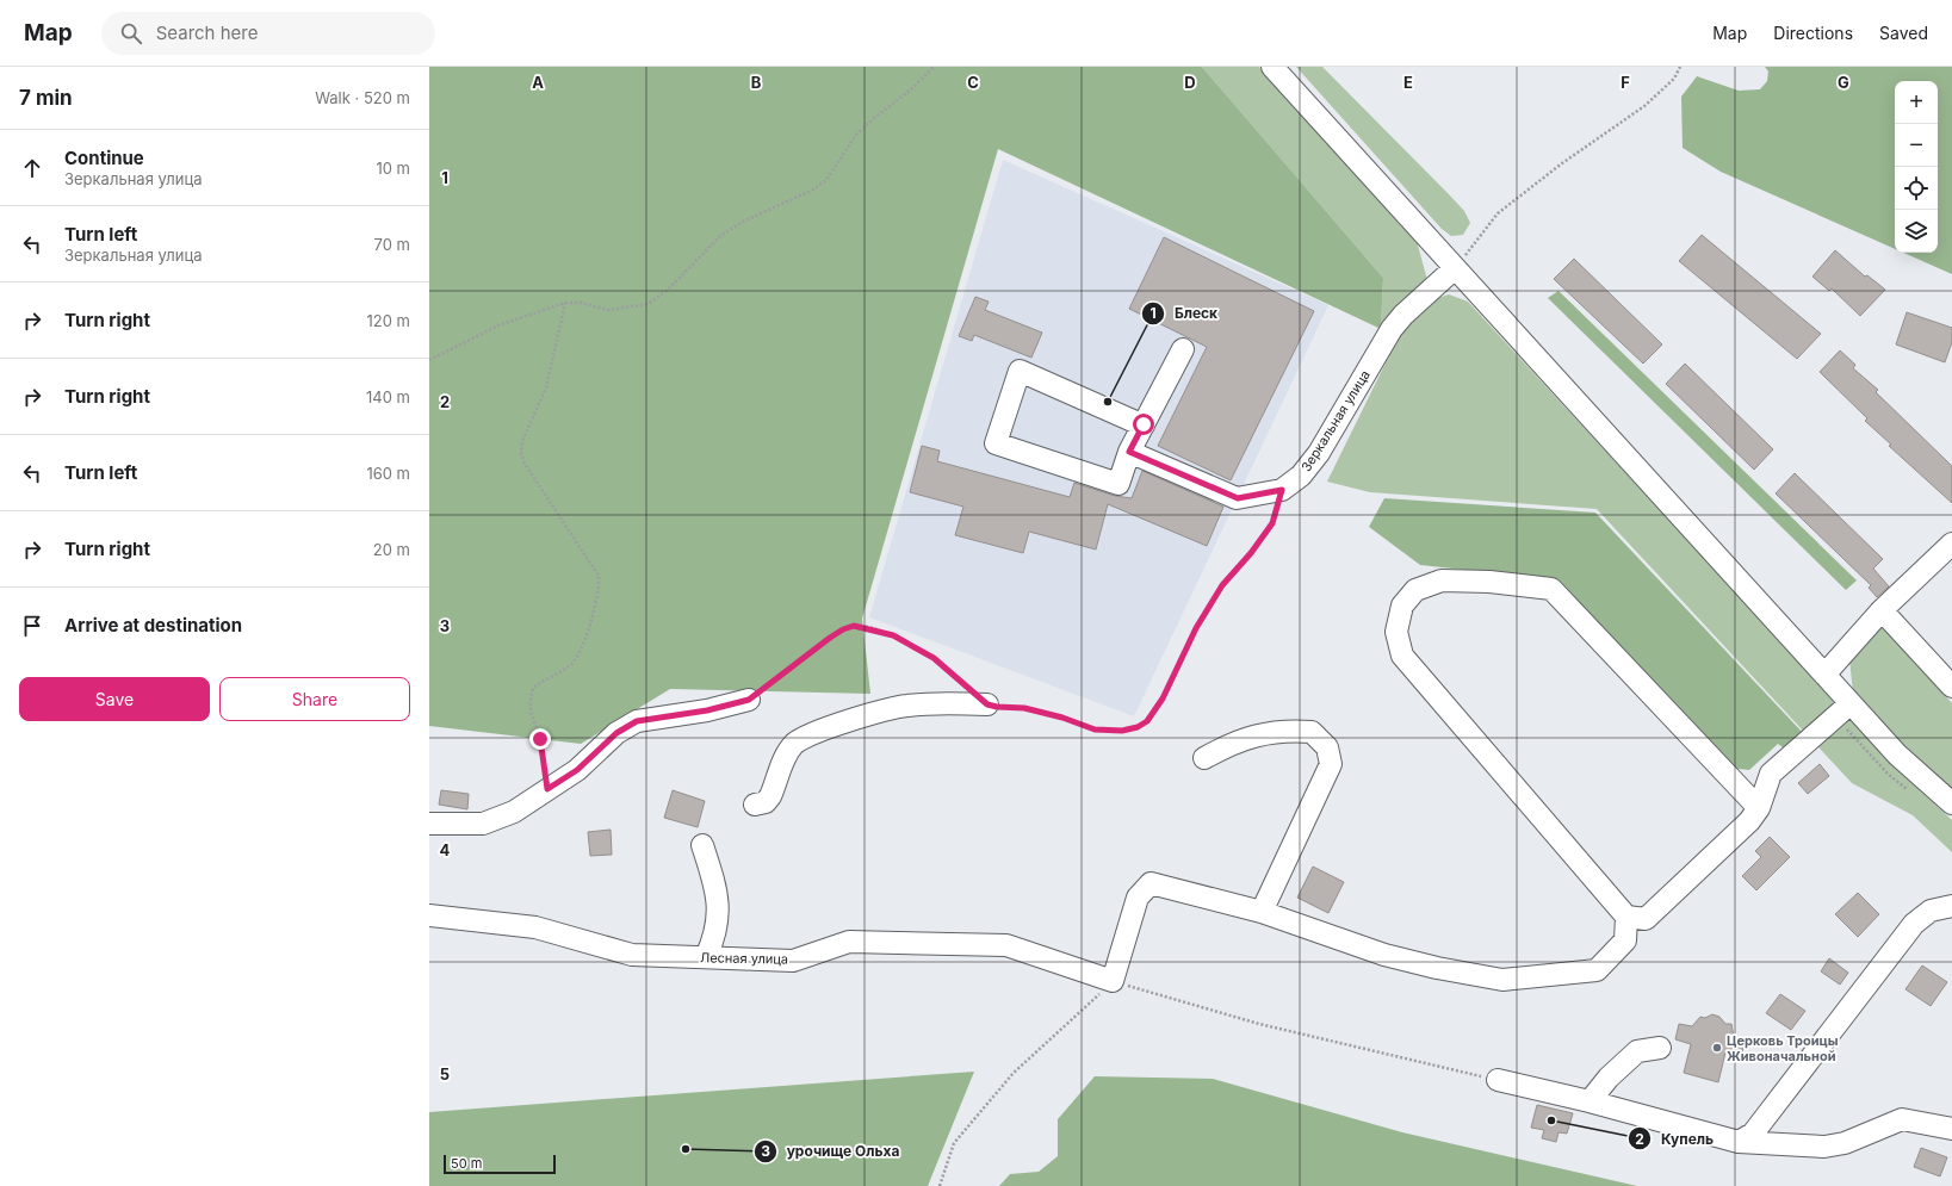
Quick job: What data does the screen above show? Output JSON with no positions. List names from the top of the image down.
{
  "streets": {
    "street": ["Зеркальная улица", "Лесная улица"]
  },
  "places": [
    "Блеск",
    "Церковь Троицы Живоначальной",
    "Купель",
    "урочище Ольха"
  ],
  "scale_bar": "50 m",
  "page": {
    "header": "Map",
    "search": "Search here",
    "nav": ["Map", "Directions", "Saved"],
    "heading": ["7 min", "Walk · 520 m"],
    "map_buttons": ["+", "−"],
    "list": [
      ["Continue", "Зеркальная улица", "10 m"],
      ["Turn left", "Зеркальная улица", "70 m"],
      ["Turn right", "120 m"],
      ["Turn right", "140 m"],
      ["Turn left", "160 m"],
      ["Turn right", "20 m"],
      "Arrive at destination"
    ],
    "buttons": ["Save", "Share"],
    "scale": "50 m"
  },
  "grid": {
    "columns": [
      "A",
      "B",
      "C",
      "D",
      "E",
      "F",
      "G"
    ],
    "rows": [
      "1",
      "2",
      "3",
      "4",
      "5"
    ]
  }
}
